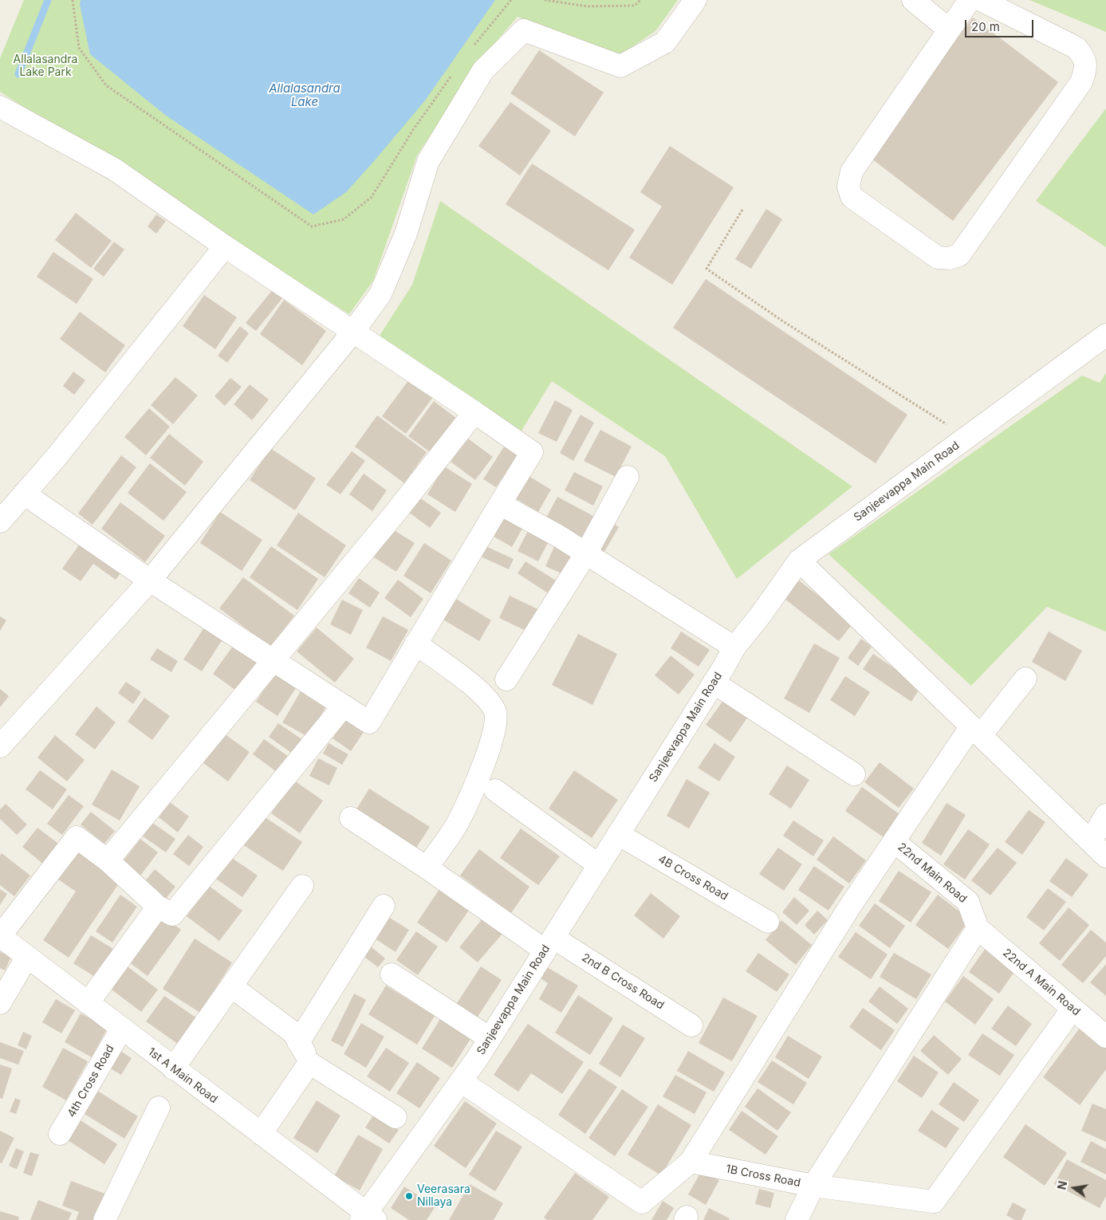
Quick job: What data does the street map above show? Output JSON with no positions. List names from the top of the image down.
{
  "streets": {
    "street": [
      "Sanjeevappa Main Road",
      "22nd Main Road",
      "4B Cross Road",
      "2nd B Cross Road",
      "22nd A Main Road",
      "1st A Main Road",
      "4th Cross Road",
      "1B Cross Road"
    ]
  },
  "crossings": [
    ["Sanjeevappa Main Road", "4B Cross Road"],
    ["Sanjeevappa Main Road", "2nd B Cross Road"],
    ["Sanjeevappa Main Road", "1st A Main Road"],
    ["22nd Main Road", "22nd A Main Road"],
    ["22nd Main Road", "1B Cross Road"],
    ["22nd A Main Road", "1B Cross Road"],
    ["1st A Main Road", "4th Cross Road"]
  ],
  "water": ["Allalasandra Lake"],
  "parks": ["Allalasandra Lake Park"],
  "places": ["Veerasara Nillaya"],
  "scale_bar": "20 m",
  "north": "left"
}
